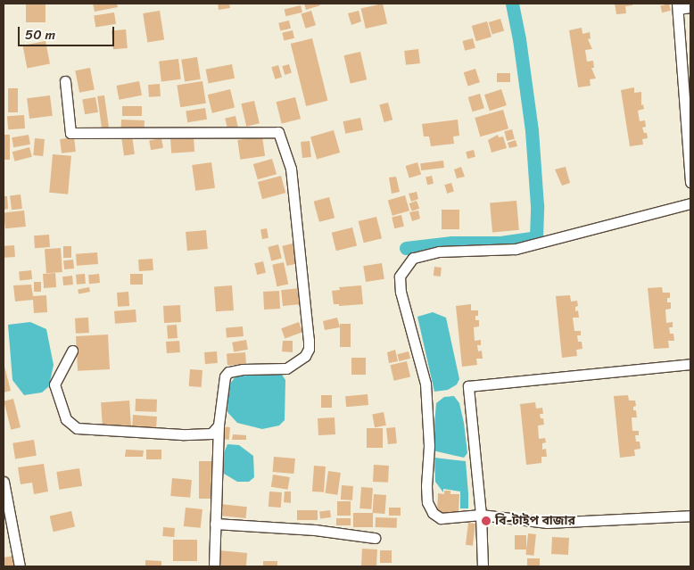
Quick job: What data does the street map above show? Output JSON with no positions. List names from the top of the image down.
{
  "places": ["বি-টাইপ বাজার"],
  "scale_bar": "50 m"
}
